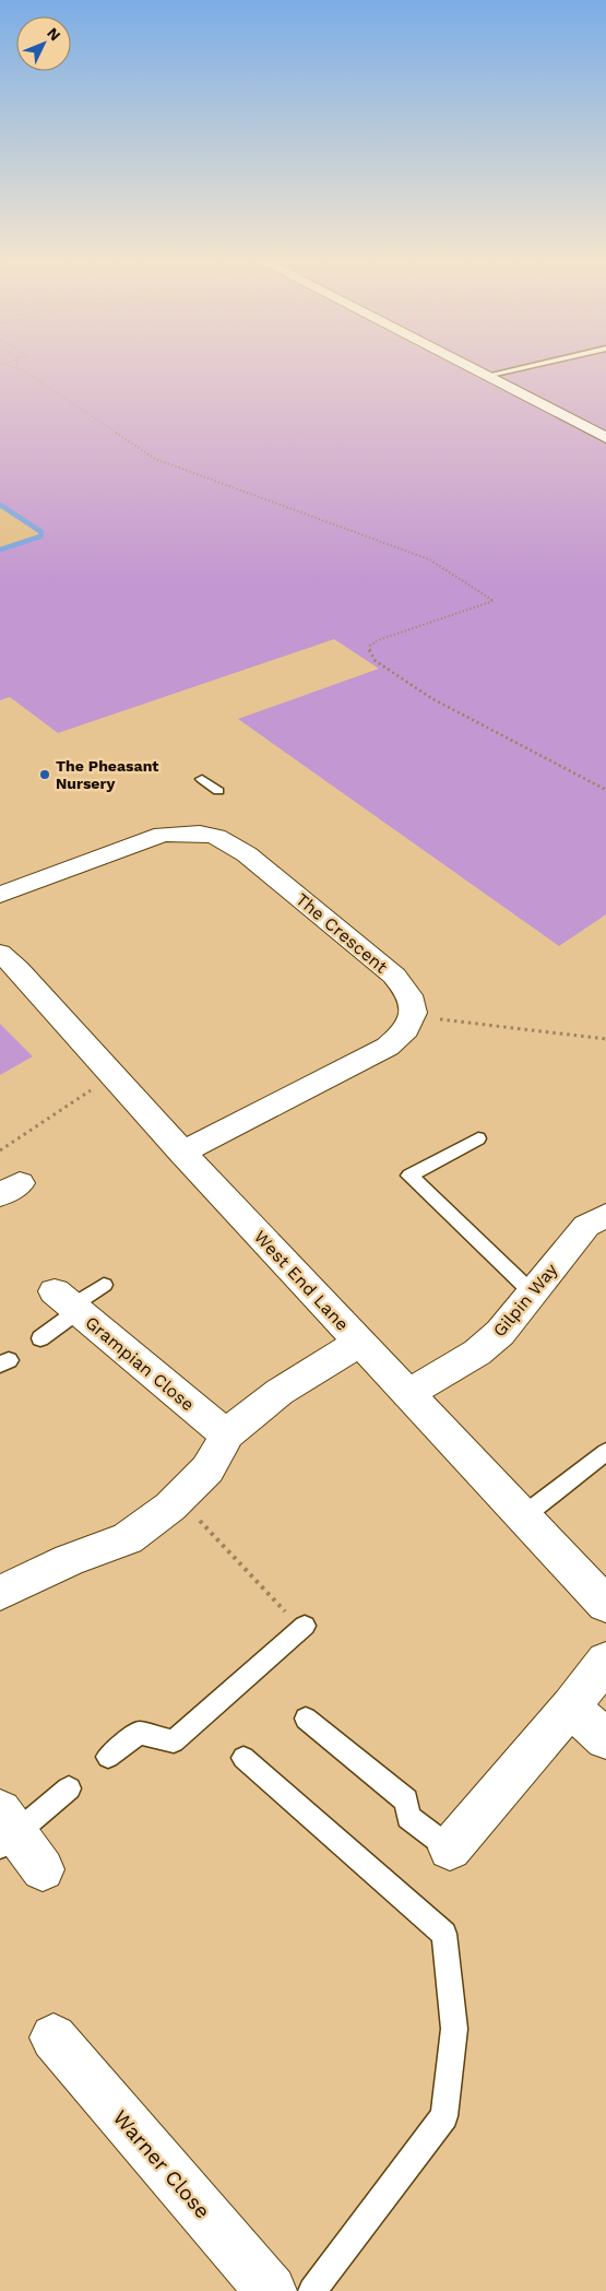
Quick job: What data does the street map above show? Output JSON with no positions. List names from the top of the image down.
{
  "streets": {
    "street": [
      "The Crescent",
      "West End Lane",
      "Gilpin Way",
      "Grampian Close",
      "Warner Close"
    ]
  },
  "crossings": [
    ["West End Lane", "Gilpin Way"]
  ],
  "places": ["The Pheasant Nursery"],
  "north": "top right"
}
